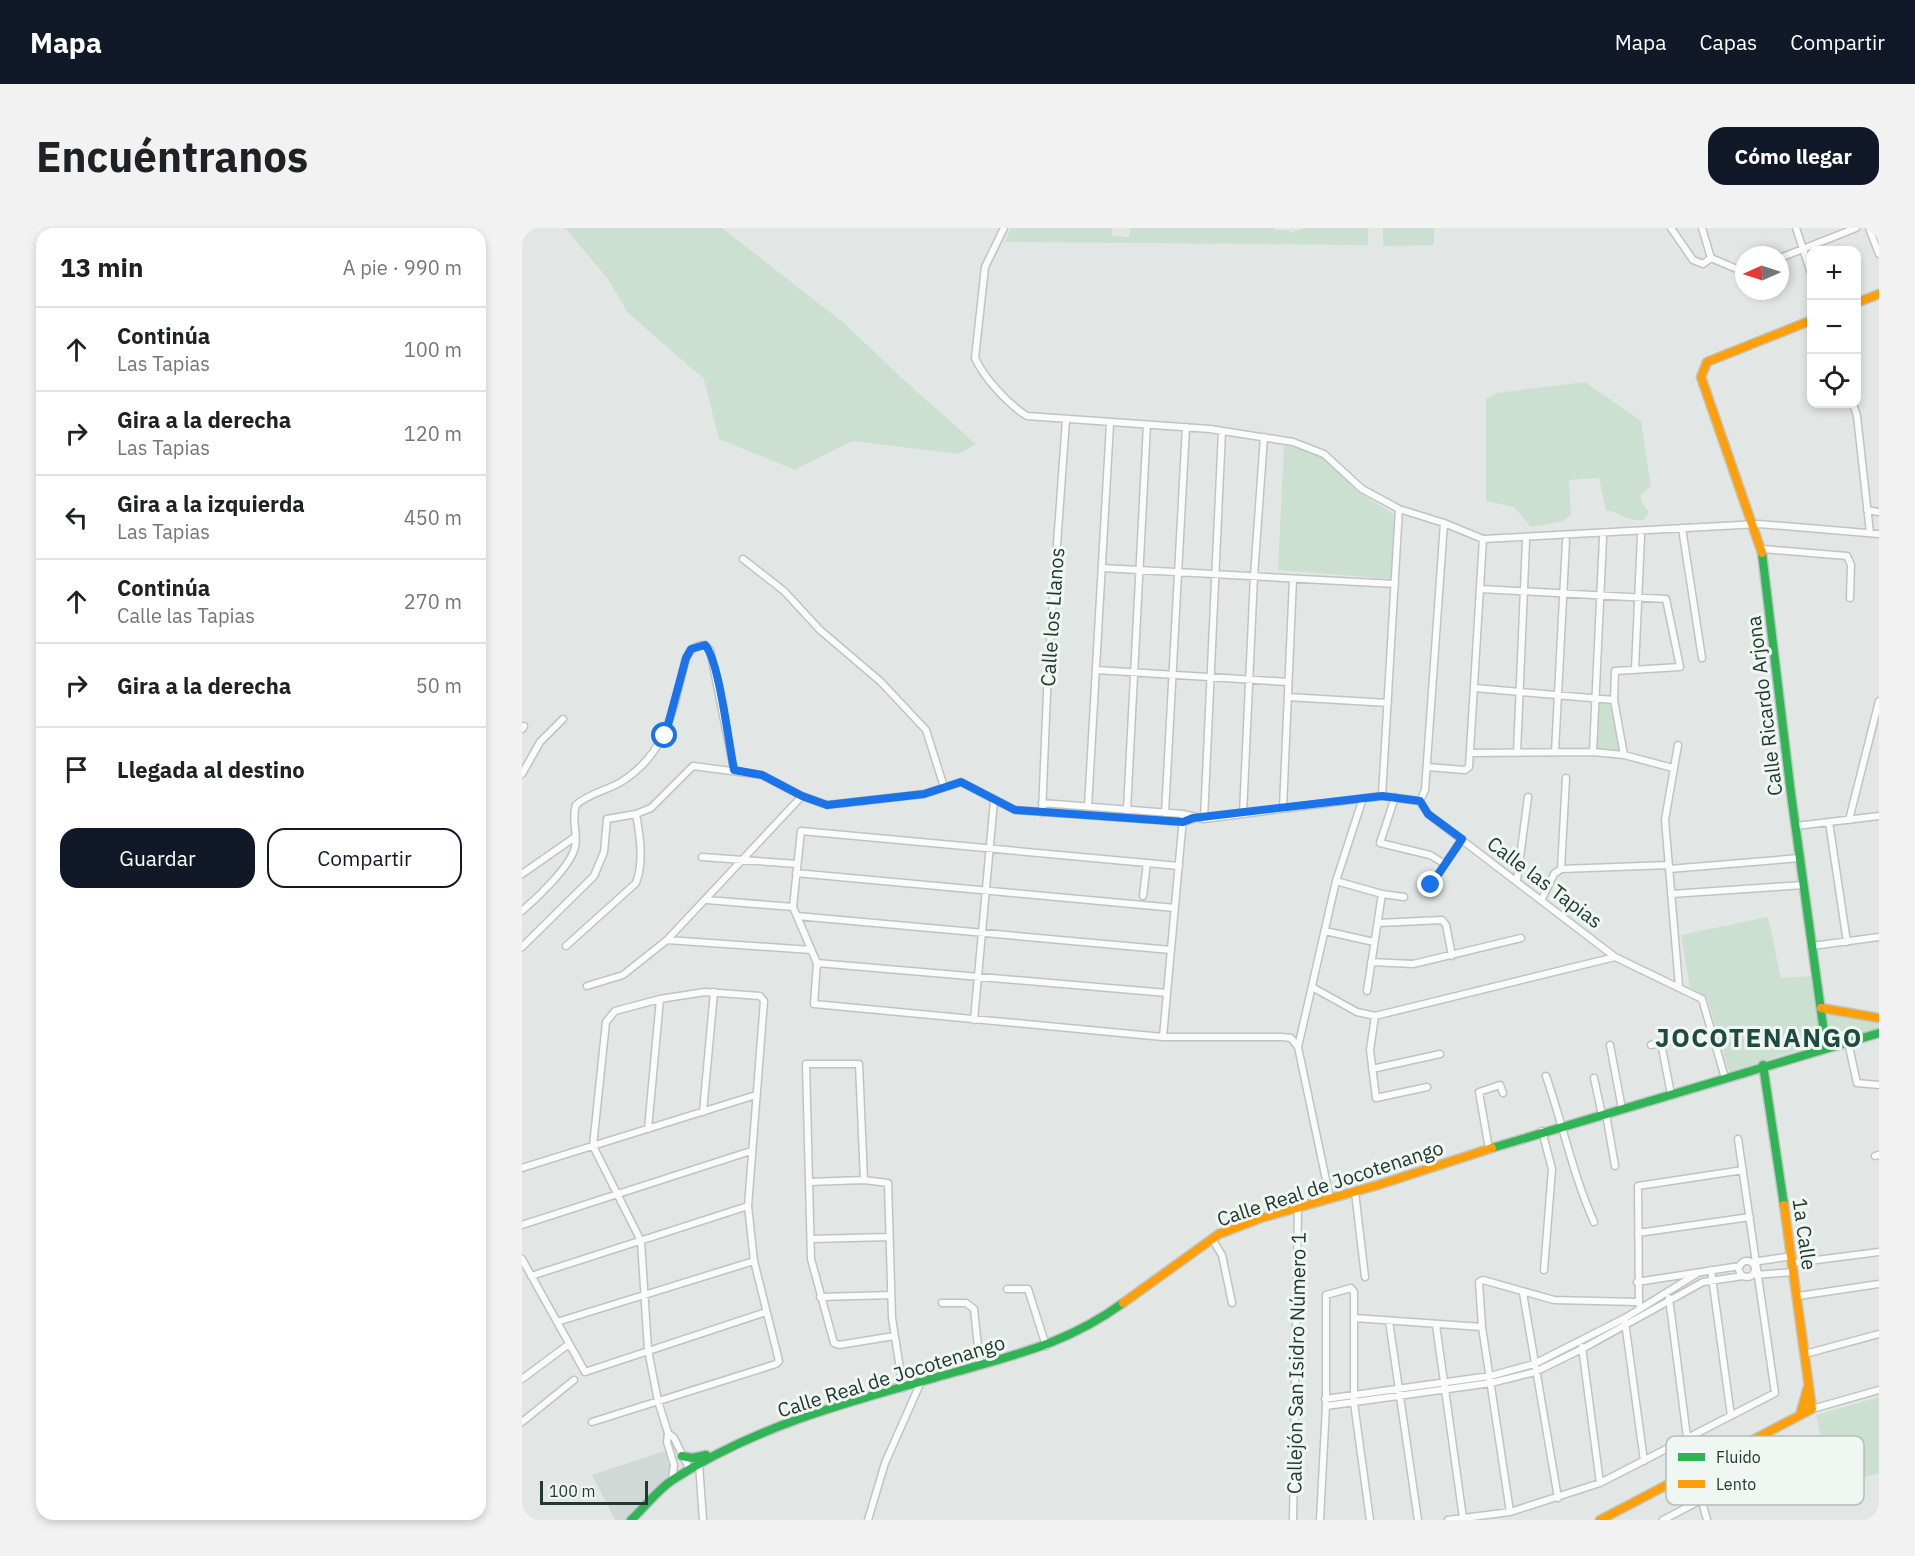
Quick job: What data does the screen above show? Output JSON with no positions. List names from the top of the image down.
{
  "streets": {
    "street": [
      "Calle los Llanos",
      "Calle Ricardo Arjona",
      "Calle las Tapias",
      "Calle Real de Jocotenango",
      "1a Calle",
      "Callejón San Isidro Número 1"
    ]
  },
  "crossings": [
    ["Calle Ricardo Arjona", "Calle Real de Jocotenango"],
    ["Calle las Tapias", "Calle Real de Jocotenango"],
    ["Calle Real de Jocotenango", "1a Calle"],
    ["Calle Real de Jocotenango", "Callejón San Isidro Número 1"]
  ],
  "districts": ["JOCOTENANGO"],
  "legend": ["Fluido", "Lento"],
  "scale_bar": "100 m",
  "north": "left",
  "page": {
    "header": "Mapa",
    "nav": ["Mapa", "Capas", "Compartir"],
    "buttons": [
      "Cómo llegar",
      ["Guardar", "Compartir"]
    ],
    "title": "Encuéntranos",
    "heading": ["13 min", "A pie · 990 m"],
    "map_buttons": ["+", "−"],
    "list": [
      ["Continúa", "Las Tapias", "100 m"],
      ["Gira a la derecha", "Las Tapias", "120 m"],
      ["Gira a la izquierda", "Las Tapias", "450 m"],
      ["Continúa", "Calle las Tapias", "270 m"],
      ["Gira a la derecha", "50 m"],
      "Llegada al destino"
    ],
    "scale": "100 m"
  }
}
